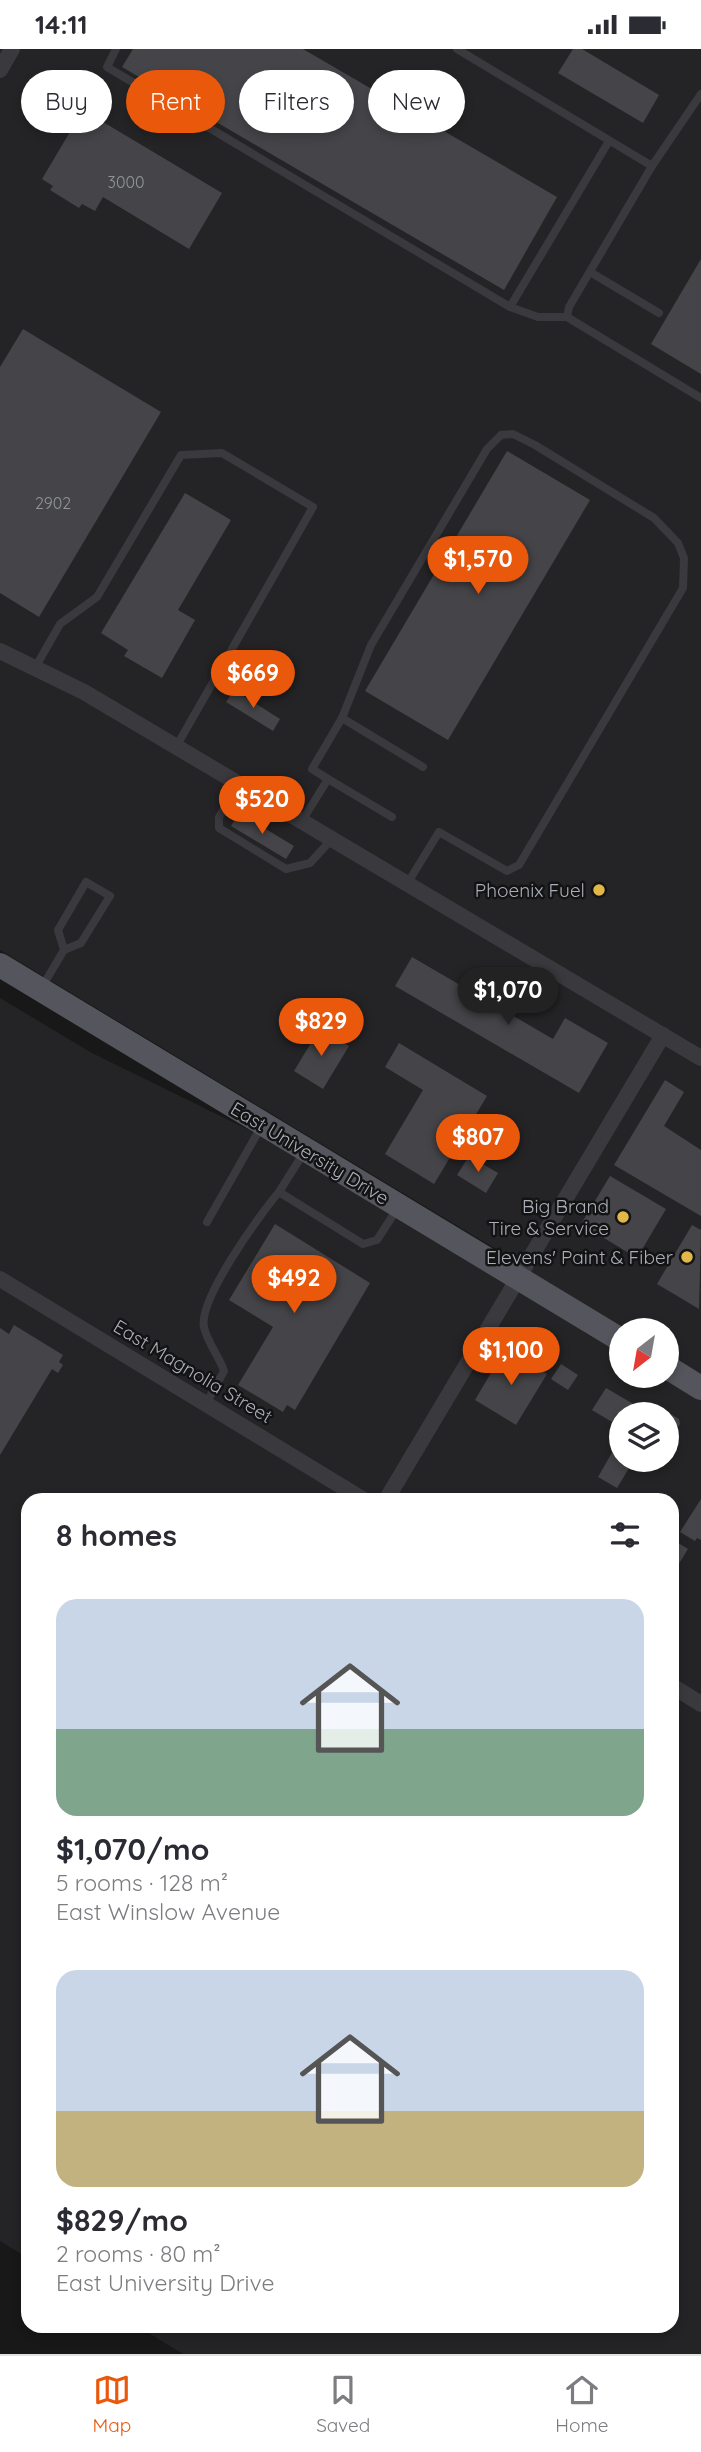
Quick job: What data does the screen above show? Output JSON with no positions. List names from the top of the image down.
{
  "streets": {
    "main road": ["East University Drive"],
    "street": ["East Magnolia Street"]
  },
  "places": ["Phoenix Fuel", "Big Brand Tire & Service", "Elevens' Paint & Fiber"],
  "house_numbers": ["3000", "2902"],
  "north": "bottom left",
  "page": {
    "status": "14:11",
    "chip": [
      "Buy",
      "Rent",
      "Filters",
      "New"
    ],
    "price": [
      "$1,570",
      "$669",
      "$520",
      "$1,070",
      "$829",
      "$807",
      "$492",
      "$1,100"
    ],
    "heading": "8 homes",
    "list": [
      {
        "name": "$1,070/mo",
        "note": "5 rooms · 128 m² · East Winslow Avenue"
      },
      {
        "name": "$829/mo",
        "note": "2 rooms · 80 m² · East University Drive"
      }
    ],
    "tabs": ["Map", "Saved", "Home"]
  }
}
